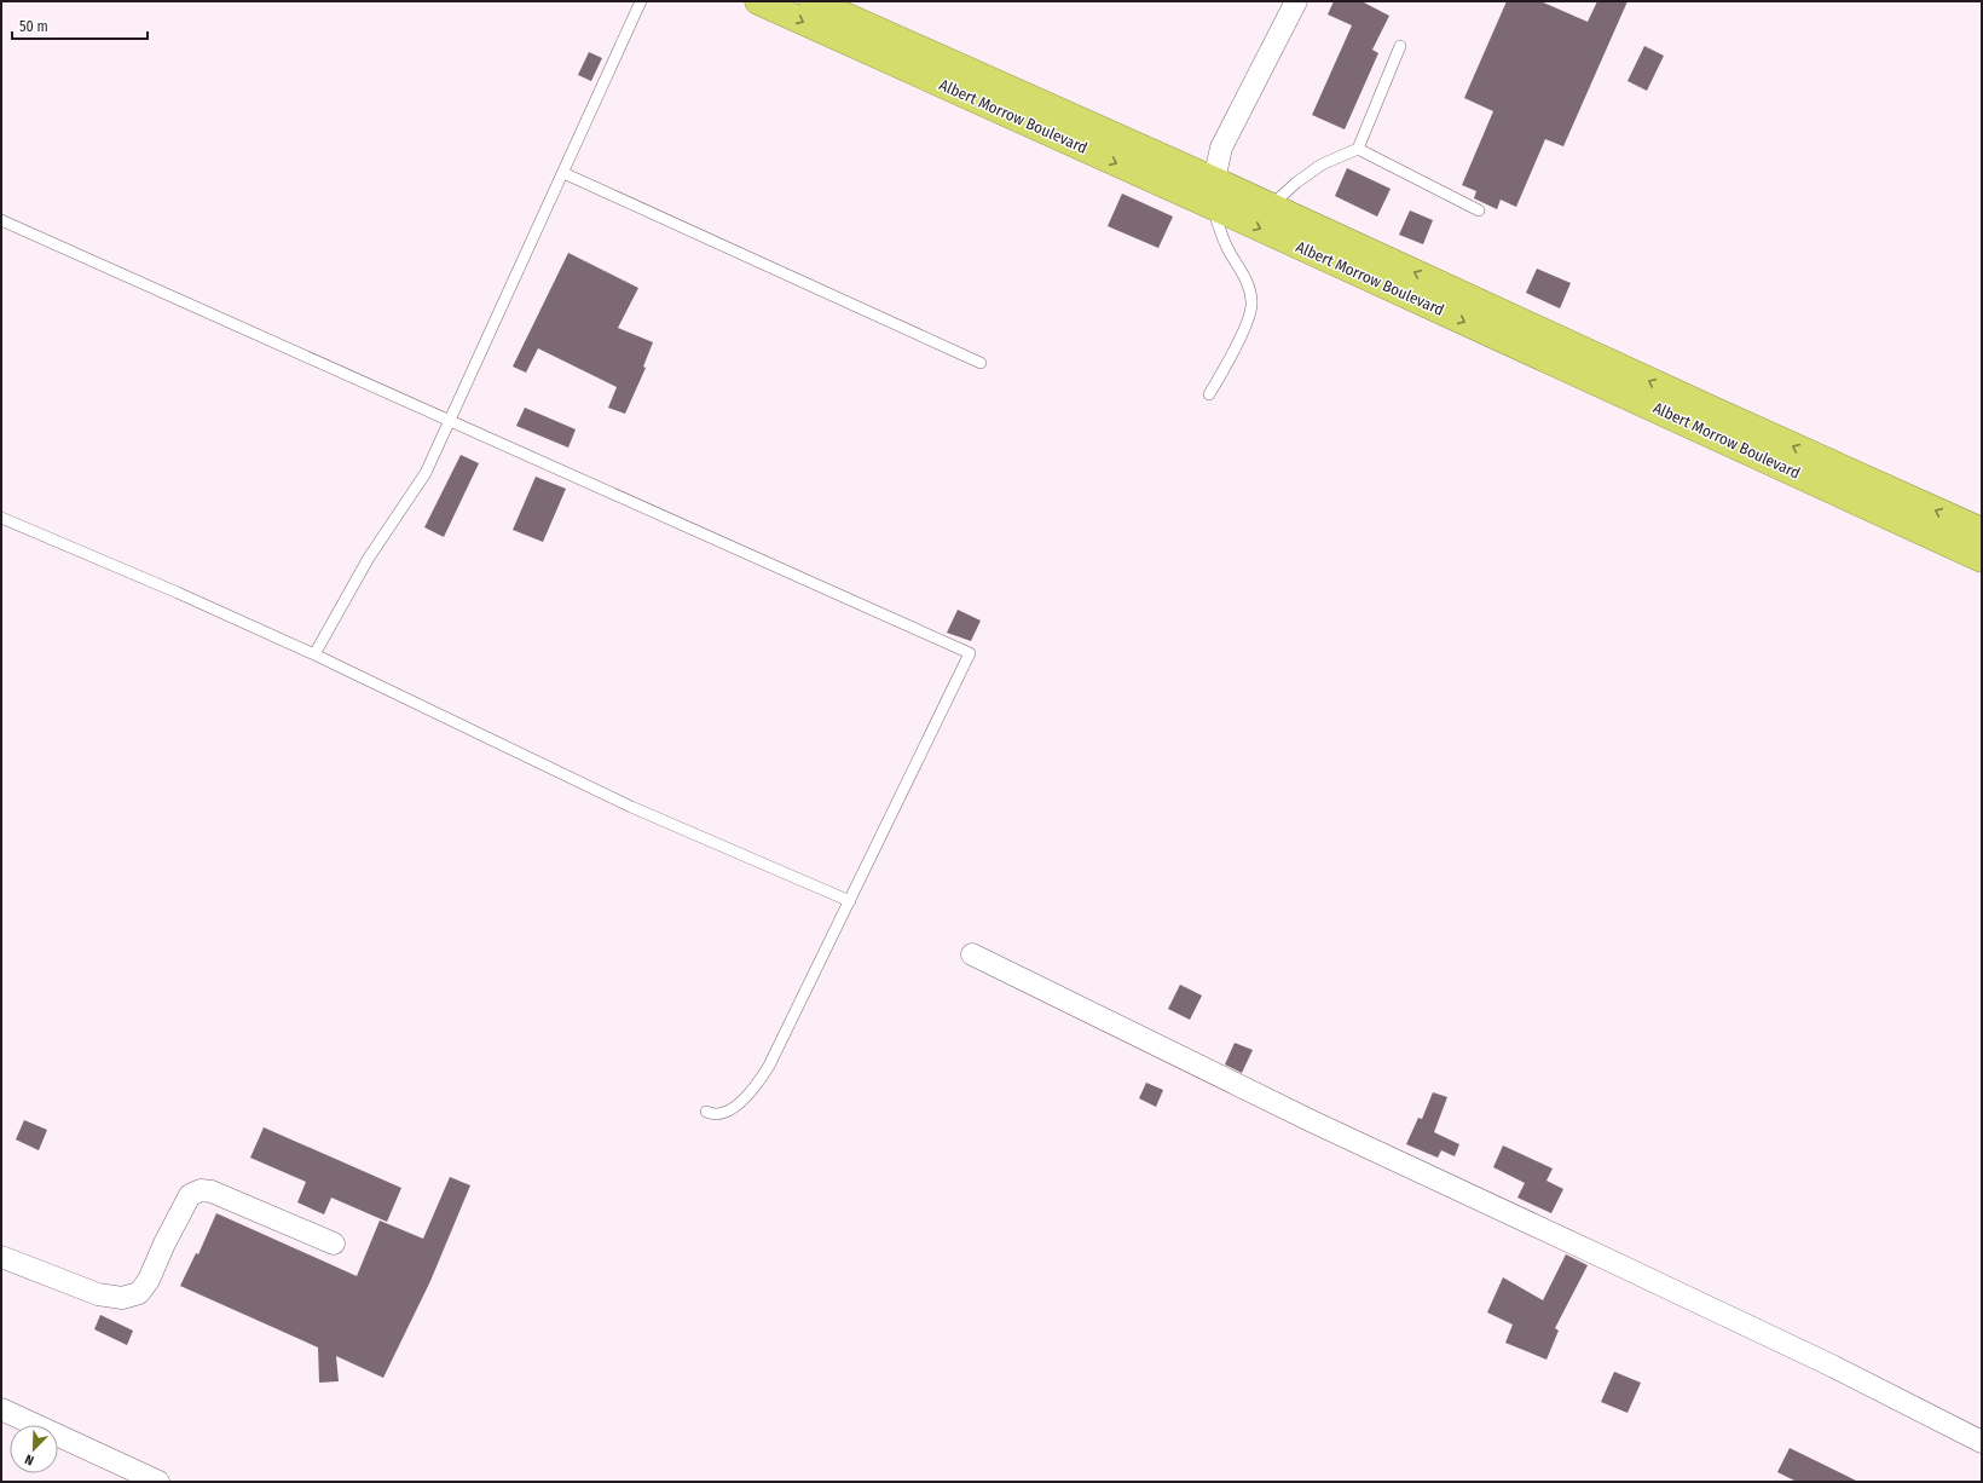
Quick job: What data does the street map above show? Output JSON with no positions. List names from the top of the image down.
{
  "streets": {
    "highway": ["Albert Morrow Boulevard"]
  },
  "scale_bar": "50 m",
  "north": "bottom left"
}
